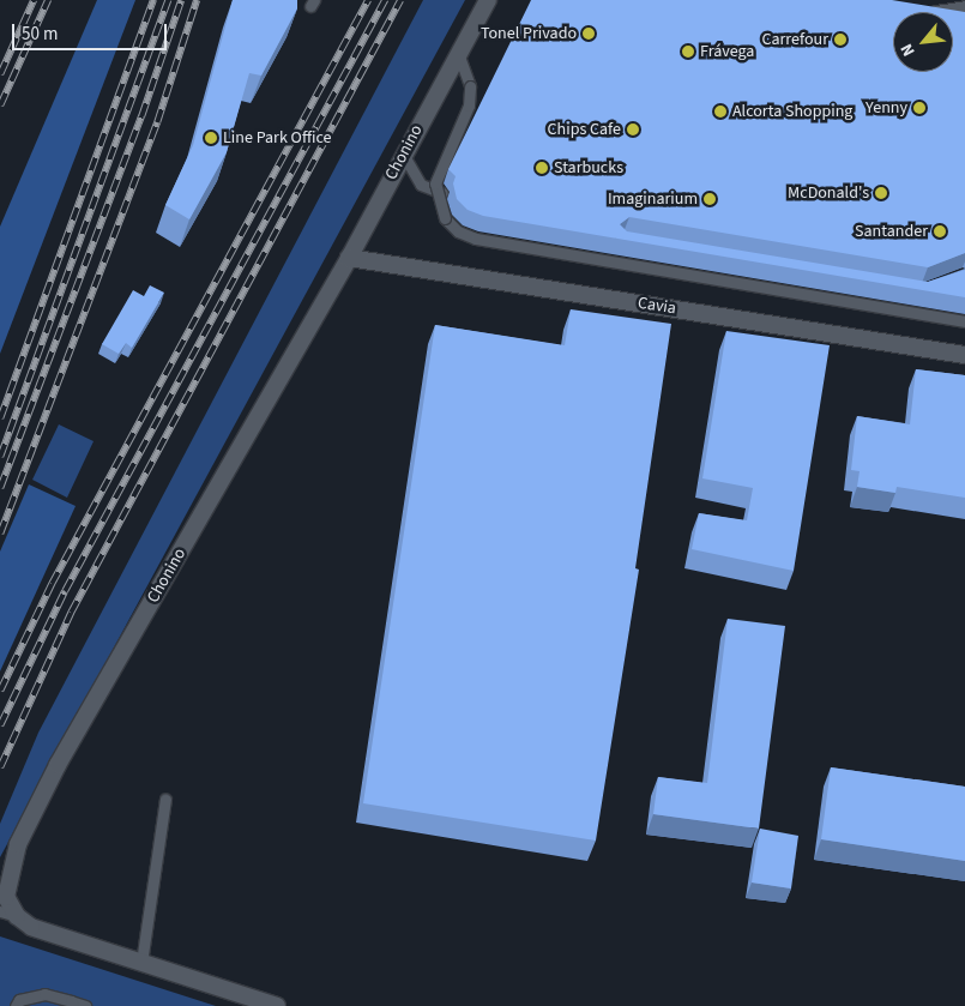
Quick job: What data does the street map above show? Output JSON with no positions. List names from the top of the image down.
{
  "streets": {
    "street": ["Chonino", "Cavia"]
  },
  "crossings": [
    ["Chonino", "Cavia"]
  ],
  "places": [
    "Tonel Privado",
    "Carrefour",
    "Frávega",
    "Yenny",
    "Alcorta Shopping",
    "Chips Cafe",
    "Line Park Office",
    "Starbucks",
    "McDonald's",
    "Imaginarium",
    "Santander"
  ],
  "scale_bar": "50 m",
  "north": "bottom left"
}
